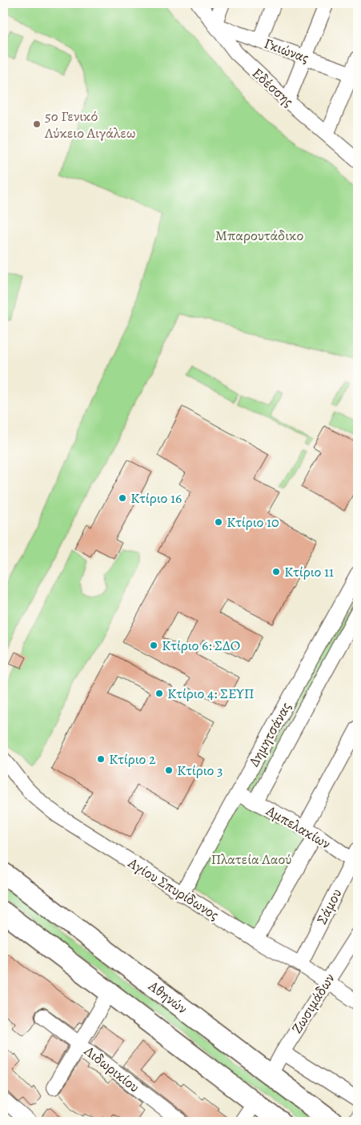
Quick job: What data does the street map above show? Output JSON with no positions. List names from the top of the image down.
{
  "streets": {
    "highway": ["Αθηνών"],
    "street": [
      "Γκιώνας",
      "Εδέσσης",
      "Δημητσάνας",
      "Αμπελακίων",
      "Αγίου Σπυρίδωνος",
      "Σάμου",
      "Ζωσιμάδων",
      "Λιδωρικίου"
    ]
  },
  "crossings": [
    ["Γκιώνας", "Εδέσσης"],
    ["Δημητσάνας", "Αμπελακίων"],
    ["Δημητσάνας", "Αγίου Σπυρίδωνος"],
    ["Αμπελακίων", "Σάμου"],
    ["Αγίου Σπυρίδωνος", "Σάμου"],
    ["Αγίου Σπυρίδωνος", "Ζωσιμάδων"],
    ["Αθηνών", "Ζωσιμάδων"]
  ],
  "parks": ["Μπαρουτάδικο", "Πλατεία Λαού"],
  "places": [
    "5ο Γενικό Λύκειο Αιγάλεω",
    "Κτίριο 16",
    "Κτίριο 10",
    "Κτίριο 11",
    "Κτίριο 6: ΣΔΟ",
    "Κτίριο 4: ΣΕΥΠ",
    "Κτίριο 2",
    "Κτίριο 3"
  ]
}
